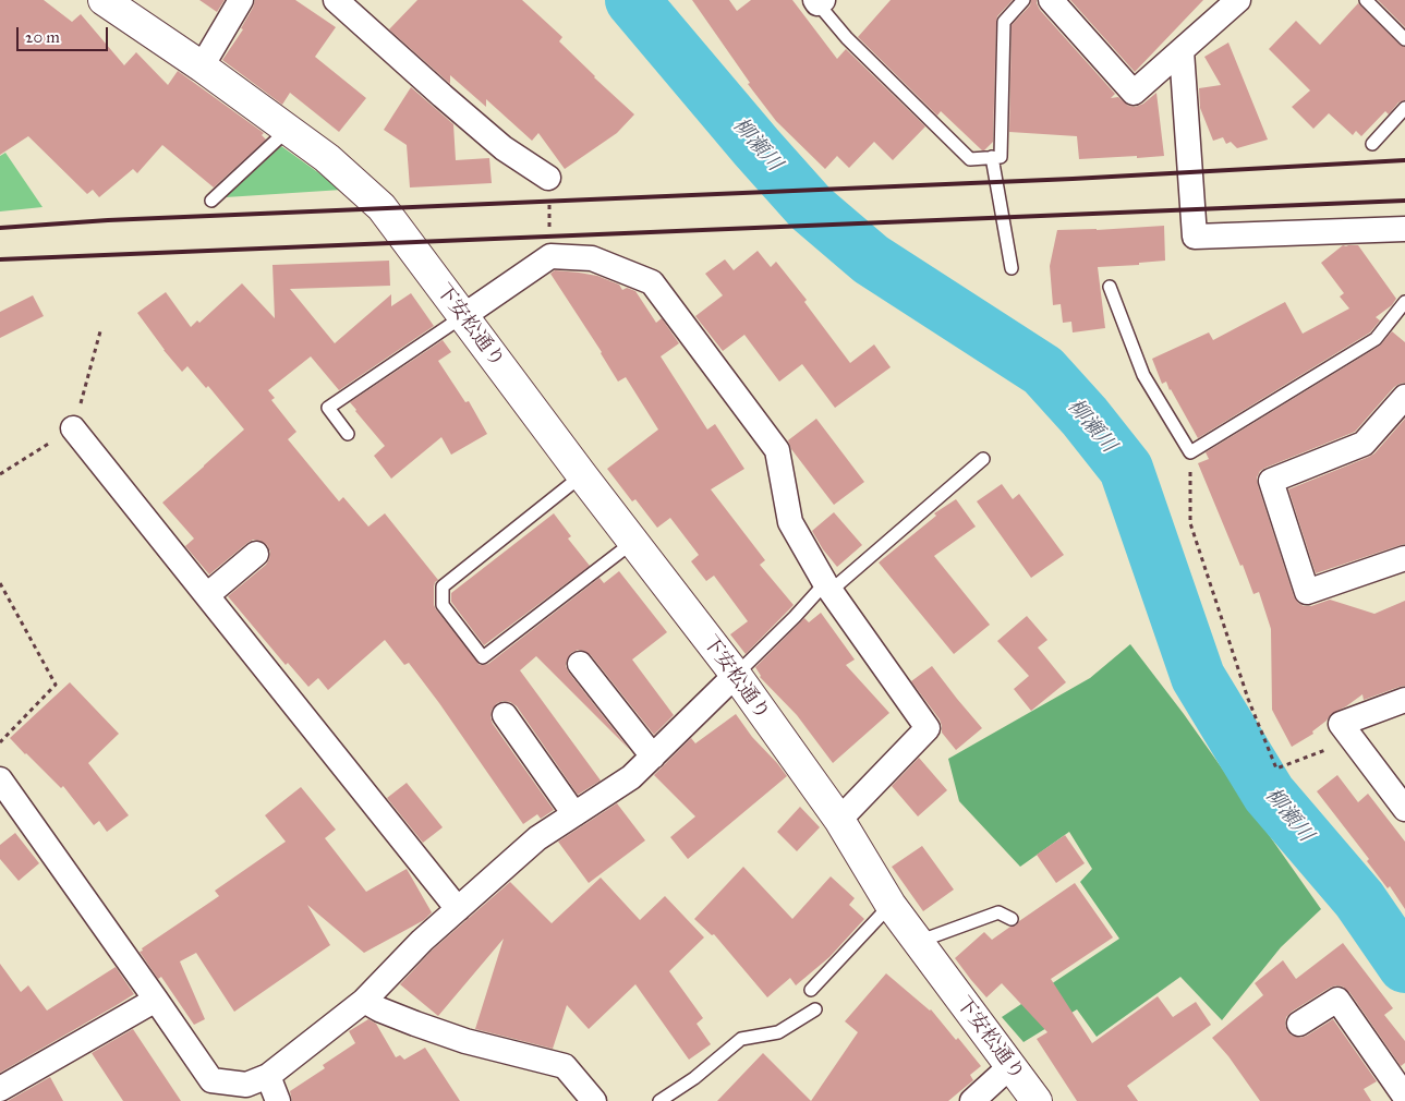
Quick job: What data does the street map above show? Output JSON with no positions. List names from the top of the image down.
{
  "streets": {
    "street": ["下安松通り"]
  },
  "water": ["柳瀬川"],
  "scale_bar": "20 m"
}
